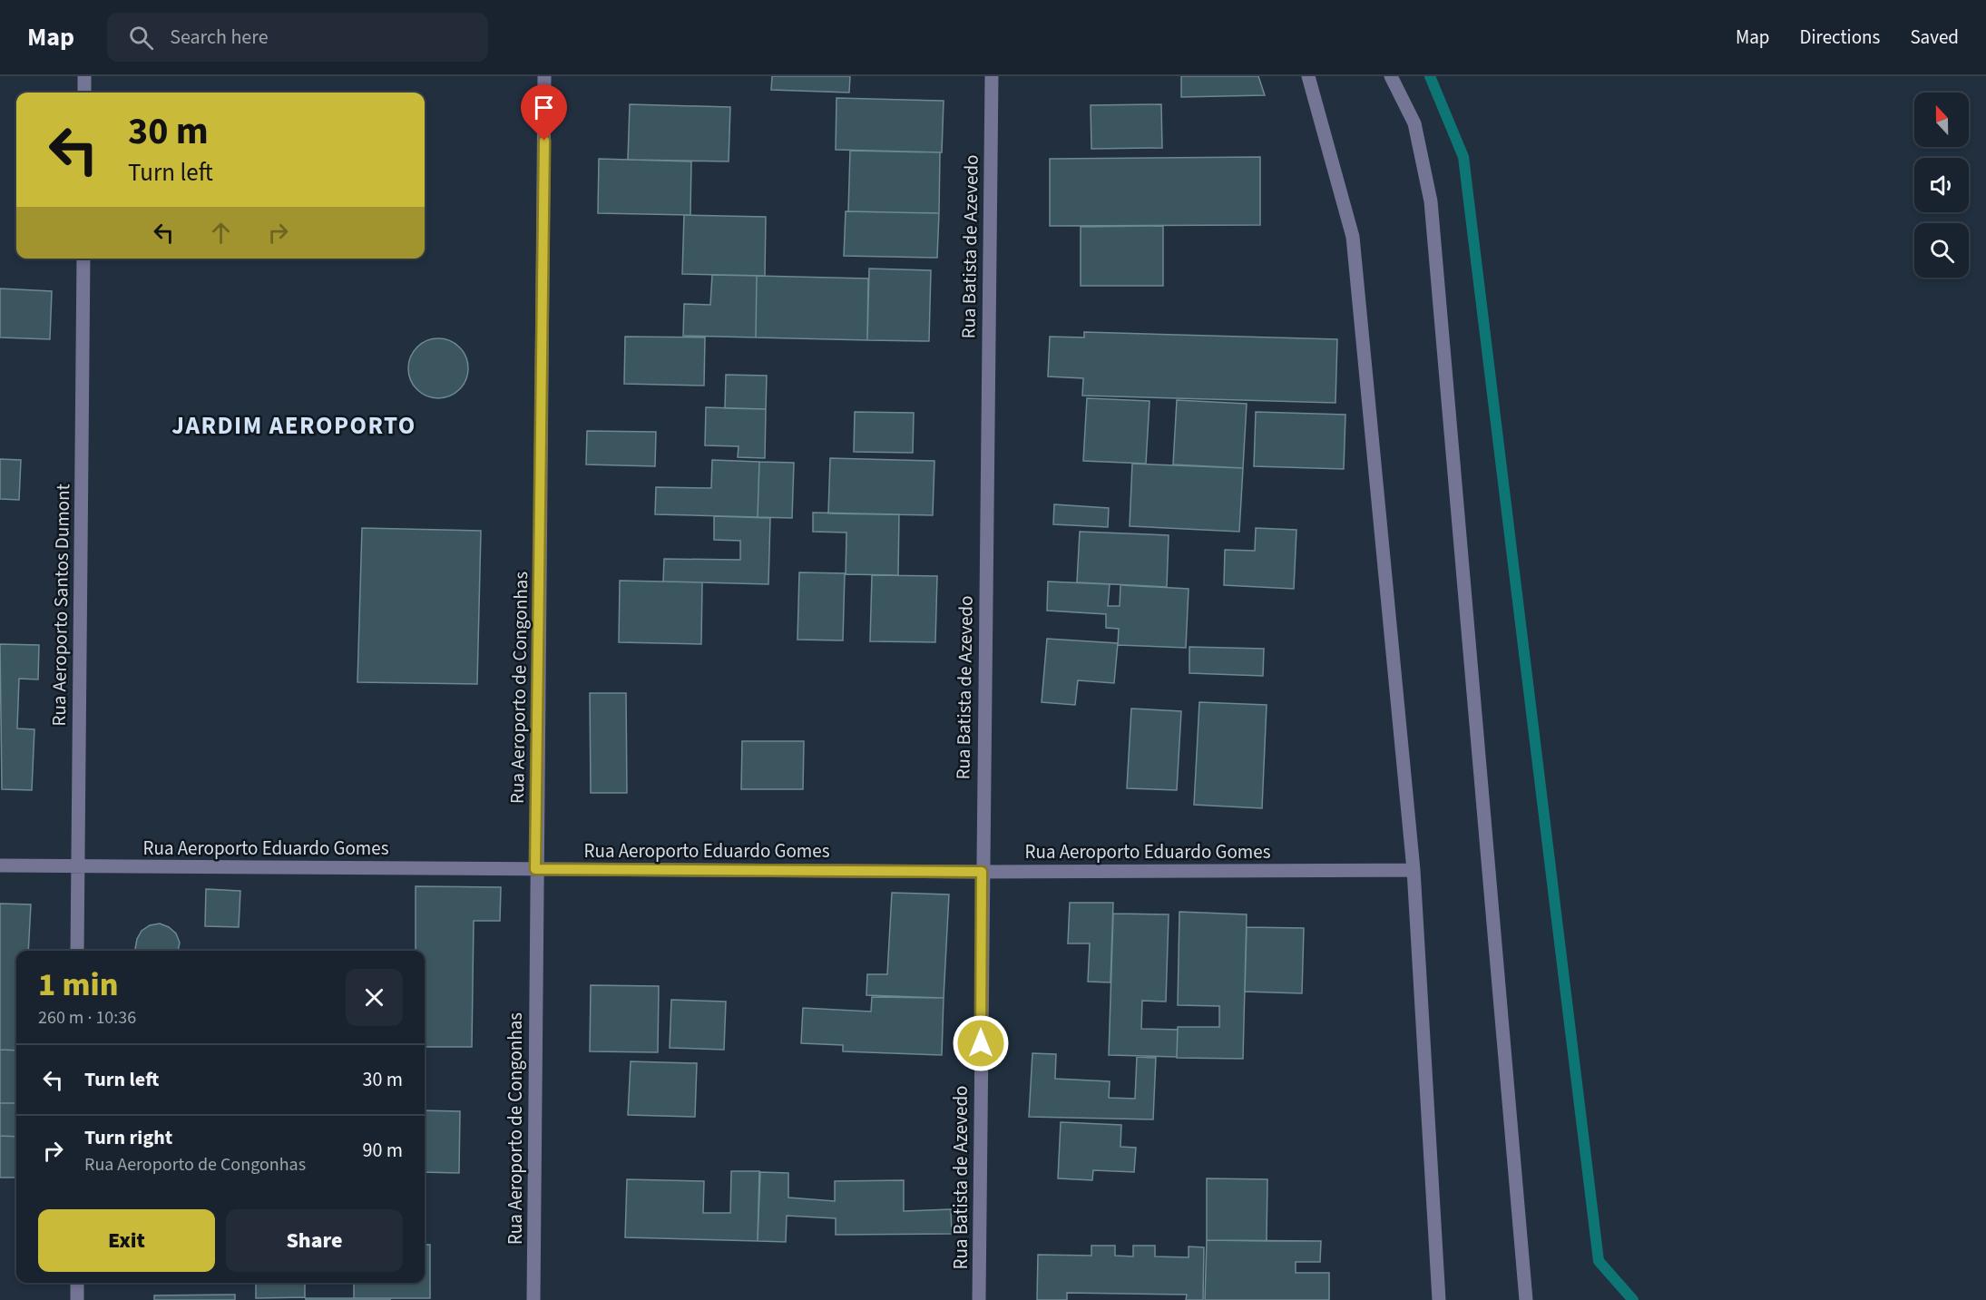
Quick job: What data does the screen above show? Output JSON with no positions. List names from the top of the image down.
{
  "streets": {
    "street": [
      "Rua Batista de Azevedo",
      "Rua Aeroporto Santos Dumont",
      "Rua Aeroporto de Congonhas",
      "Rua Aeroporto Eduardo Gomes"
    ]
  },
  "crossings": [
    ["Rua Batista de Azevedo", "Rua Aeroporto Eduardo Gomes"],
    ["Rua Aeroporto Santos Dumont", "Rua Aeroporto Eduardo Gomes"],
    ["Rua Aeroporto de Congonhas", "Rua Aeroporto Eduardo Gomes"]
  ],
  "districts": ["JARDIM AEROPORTO"],
  "north": "top",
  "page": {
    "header": "Map",
    "search": "Search here",
    "nav": ["Map", "Directions", "Saved"],
    "turn": ["30 m", "Turn left"],
    "heading": ["1 min", "260 m · 10:36"],
    "list": [
      {
        "name": "Turn left",
        "value": "30 m"
      },
      {
        "name": "Turn right",
        "note": "Rua Aeroporto de Congonhas",
        "value": "90 m"
      }
    ],
    "buttons": ["Exit", "Share"]
  }
}
